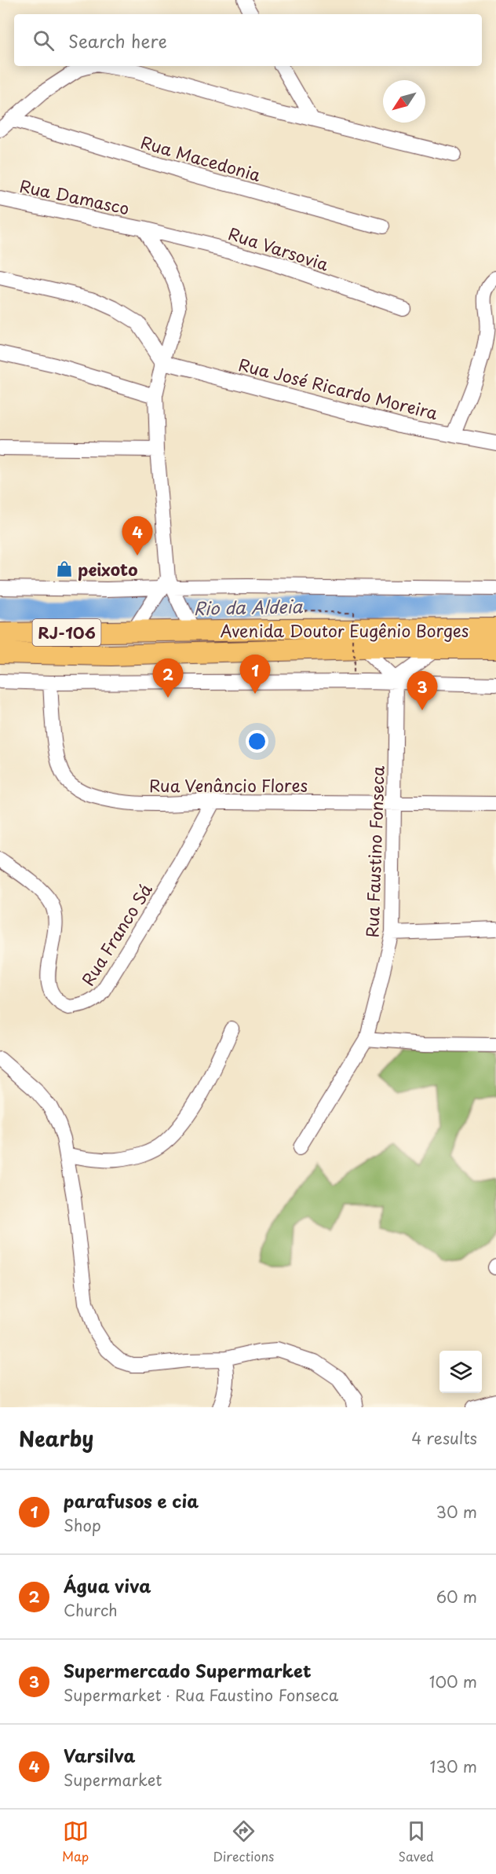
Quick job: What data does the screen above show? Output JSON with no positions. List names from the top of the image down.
{
  "streets": {
    "highway": ["Avenida Doutor Eugênio Borges", "RJ-106"],
    "street": [
      "Rua Macedonia",
      "Rua Damasco",
      "Rua Varsovia",
      "Rua José Ricardo Moreira",
      "Rua Venâncio Flores",
      "Rua Faustino Fonseca",
      "Rua Franco Sá"
    ]
  },
  "crossings": [
    ["Rua Damasco", "Rua Varsovia"],
    ["Rua Venâncio Flores", "Rua Faustino Fonseca"],
    ["Rua Venâncio Flores", "Rua Franco Sá"]
  ],
  "water": ["Rio da Aldeia"],
  "places": {
    "shop": ["peixoto"]
  },
  "north": "bottom left",
  "page": {
    "search": "Search here",
    "pins": [
      "4",
      "1",
      "2",
      "3"
    ],
    "heading": ["Nearby", "4 results"],
    "list": [
      {
        "mark": "1",
        "name": "parafusos e cia",
        "note": "Shop",
        "value": "30 m"
      },
      {
        "mark": "2",
        "name": "Água viva",
        "note": "Church",
        "value": "60 m"
      },
      {
        "mark": "3",
        "name": "Supermercado Supermarket",
        "note": "Supermarket · Rua Faustino Fonseca",
        "value": "100 m"
      },
      {
        "mark": "4",
        "name": "Varsilva",
        "note": "Supermarket",
        "value": "130 m"
      }
    ],
    "nav": ["Map", "Directions", "Saved"]
  }
}
